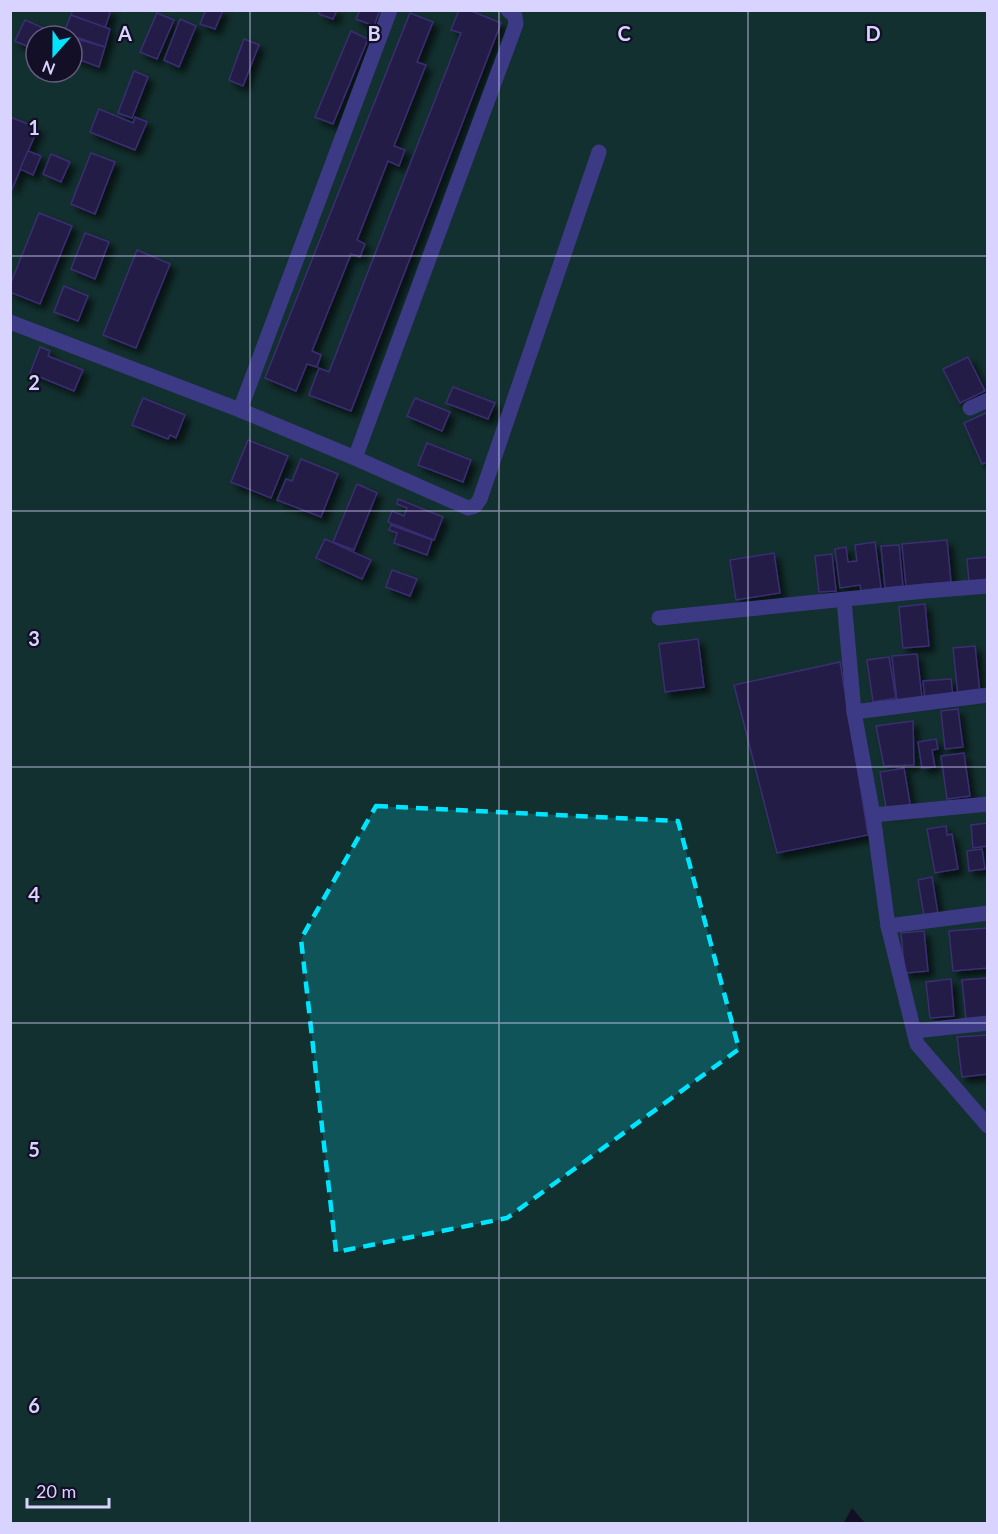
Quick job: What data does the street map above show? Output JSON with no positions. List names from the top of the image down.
{
  "scale_bar": "20 m",
  "north": "bottom",
  "grid": {
    "columns": [
      "A",
      "B",
      "C",
      "D"
    ],
    "rows": [
      "1",
      "2",
      "3",
      "4",
      "5",
      "6"
    ]
  }
}
